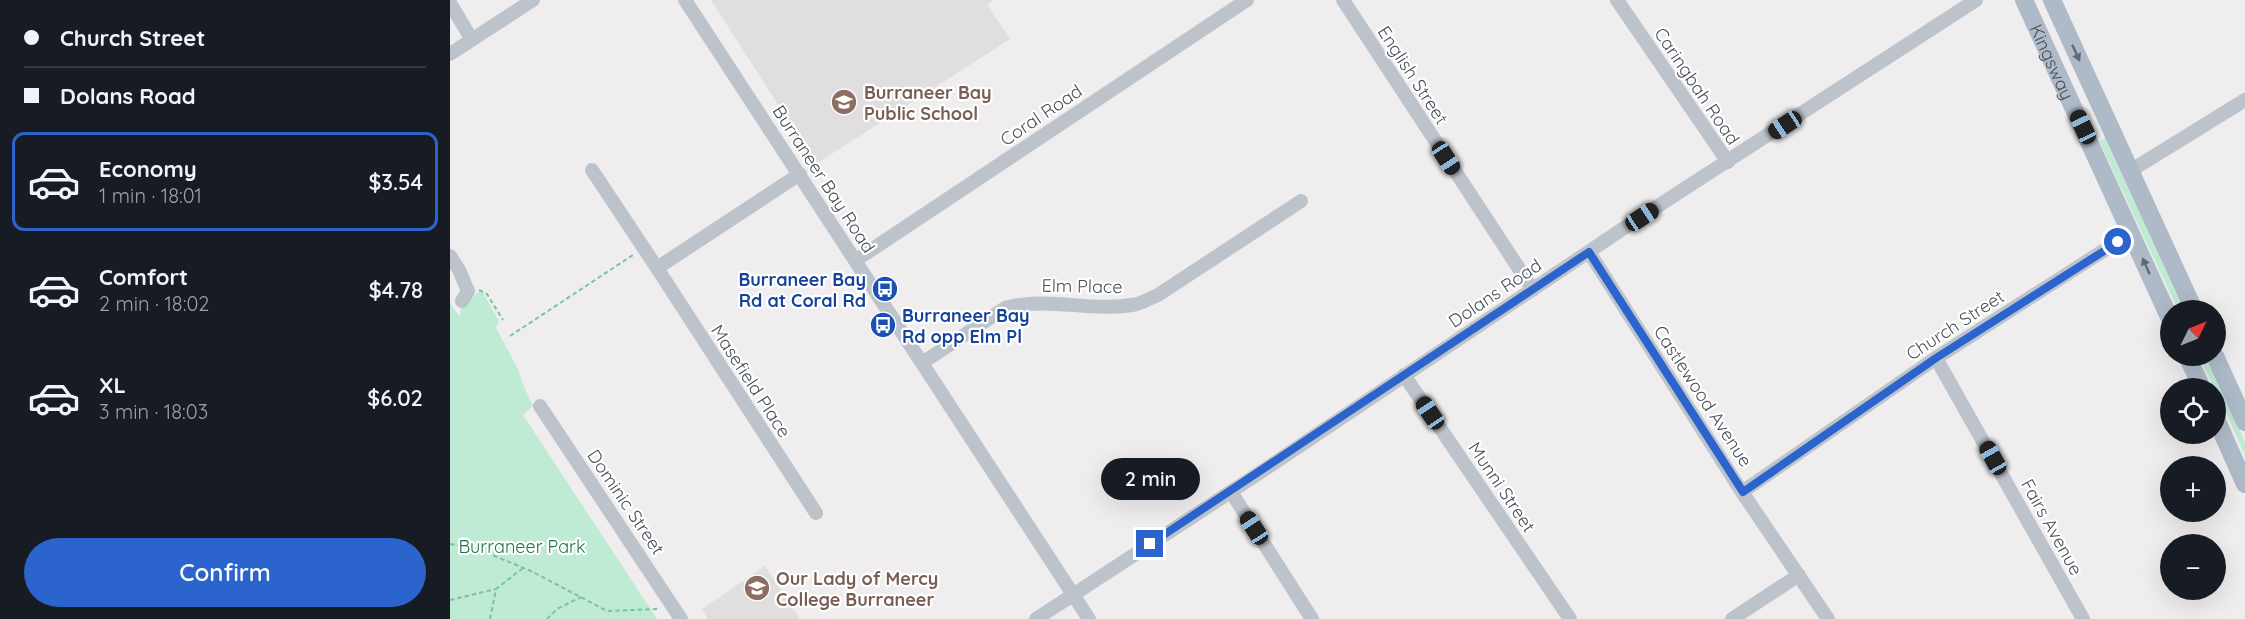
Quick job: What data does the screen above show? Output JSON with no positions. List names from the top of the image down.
{
  "streets": {
    "main road": ["Kingsway"],
    "street": [
      "English Street",
      "Caringbah Road",
      "Coral Road",
      "Burraneer Bay Road",
      "Elm Place",
      "Dolans Road",
      "Church Street",
      "Masefield Place",
      "Castlewood Avenue",
      "Munni Street",
      "Dominic Street",
      "Fairs Avenue"
    ]
  },
  "crossings": [
    ["Kingsway", "Church Street"],
    ["English Street", "Dolans Road"],
    ["Caringbah Road", "Dolans Road"],
    ["Coral Road", "Burraneer Bay Road"],
    ["Burraneer Bay Road", "Elm Place"],
    ["Burraneer Bay Road", "Dolans Road"],
    ["Dolans Road", "Castlewood Avenue"],
    ["Dolans Road", "Munni Street"],
    ["Church Street", "Castlewood Avenue"],
    ["Church Street", "Fairs Avenue"]
  ],
  "parks": ["Burraneer Park"],
  "places": {
    "school or university": ["Burraneer Bay Public School", "Our Lady of Mercy College Burraneer"],
    "bus stop": ["Burraneer Bay Rd at Coral Rd", "Burraneer Bay Rd opp Elm Pl"]
  },
  "north": "top right",
  "page": {
    "banner": ["Church Street", "Dolans Road"],
    "list": [
      {
        "name": "Economy",
        "note": "1 min · 18:01",
        "value": "$3.54"
      },
      {
        "name": "Comfort",
        "note": "2 min · 18:02",
        "value": "$4.78"
      },
      {
        "name": "XL",
        "note": "3 min · 18:03",
        "value": "$6.02"
      }
    ],
    "map_buttons": ["+", "−"],
    "bubble": "2 min",
    "buttons": "Confirm"
  }
}
